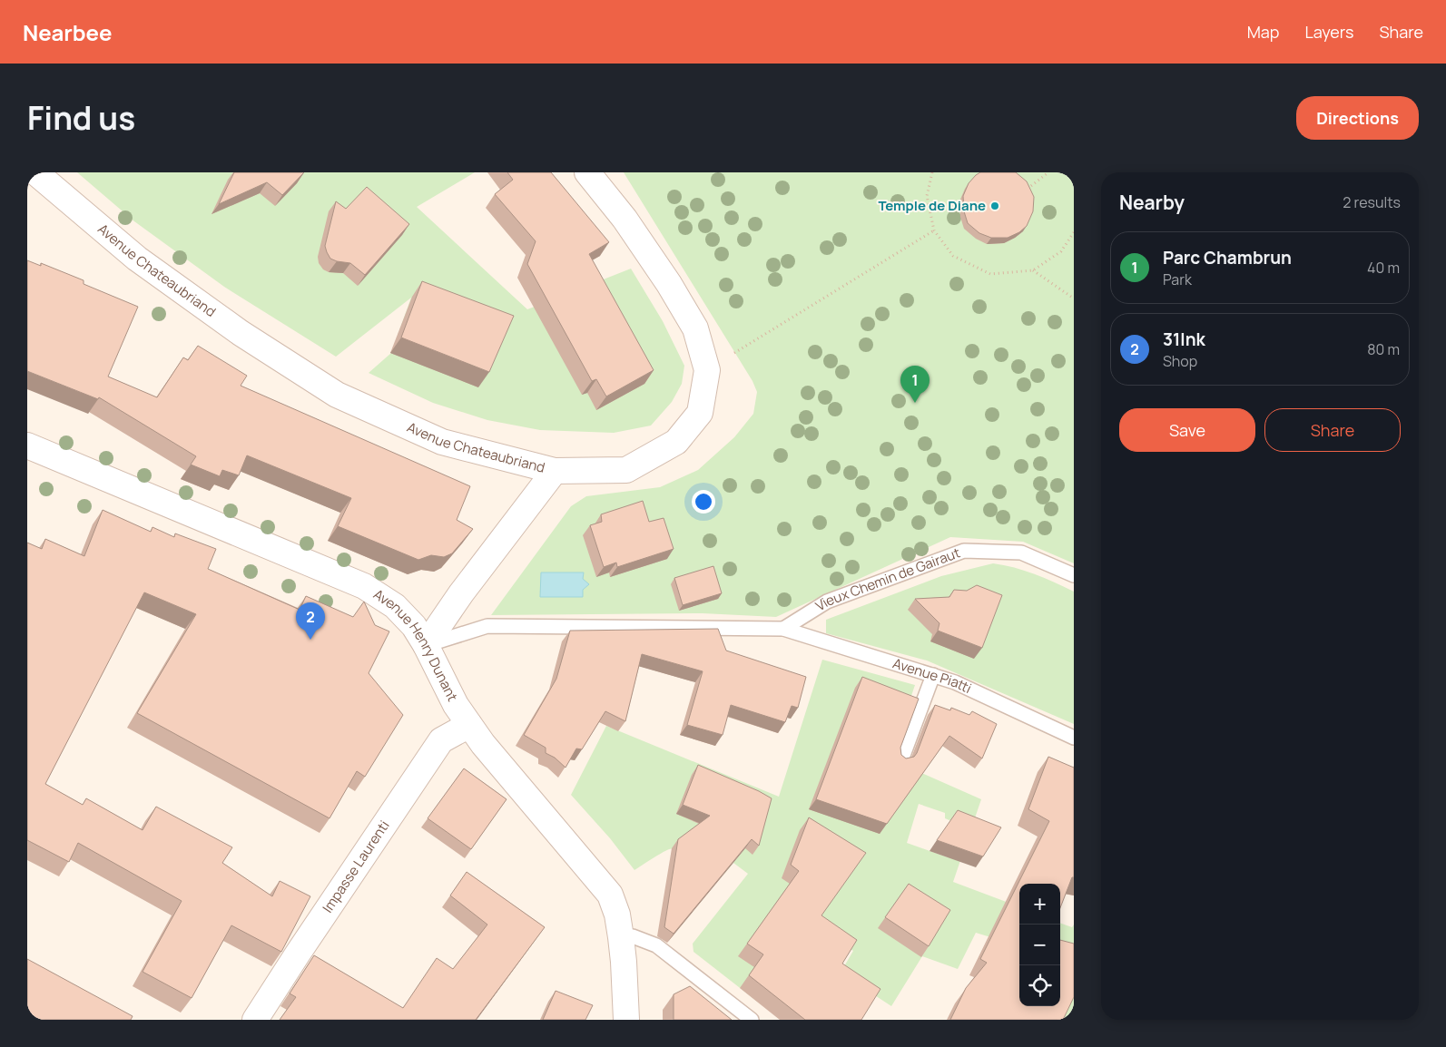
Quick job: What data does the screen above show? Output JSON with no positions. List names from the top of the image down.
{
  "streets": {
    "street": ["Avenue Chateaubriand", "Avenue Henry Dunant", "Impasse Laurenti"],
    "lane": ["Vieux Chemin de Gairaut", "Avenue Piatti"]
  },
  "crossings": [
    ["Vieux Chemin de Gairaut", "Avenue Piatti"],
    ["Avenue Henry Dunant", "Avenue Piatti"],
    ["Avenue Henry Dunant", "Impasse Laurenti"]
  ],
  "places": ["Temple de Diane"],
  "page": {
    "header": "Nearbee",
    "nav": ["Map", "Layers", "Share"],
    "title": "Find us",
    "buttons": [
      "Directions",
      ["Save", "Share"]
    ],
    "heading": ["Nearby", "2 results"],
    "list": [
      {
        "mark": "1",
        "name": "Parc Chambrun",
        "note": "Park",
        "value": "40 m"
      },
      {
        "mark": "2",
        "name": "31Ink",
        "note": "Shop",
        "value": "80 m"
      }
    ],
    "pins": ["1", "2"],
    "map_buttons": ["+", "−"]
  }
}
